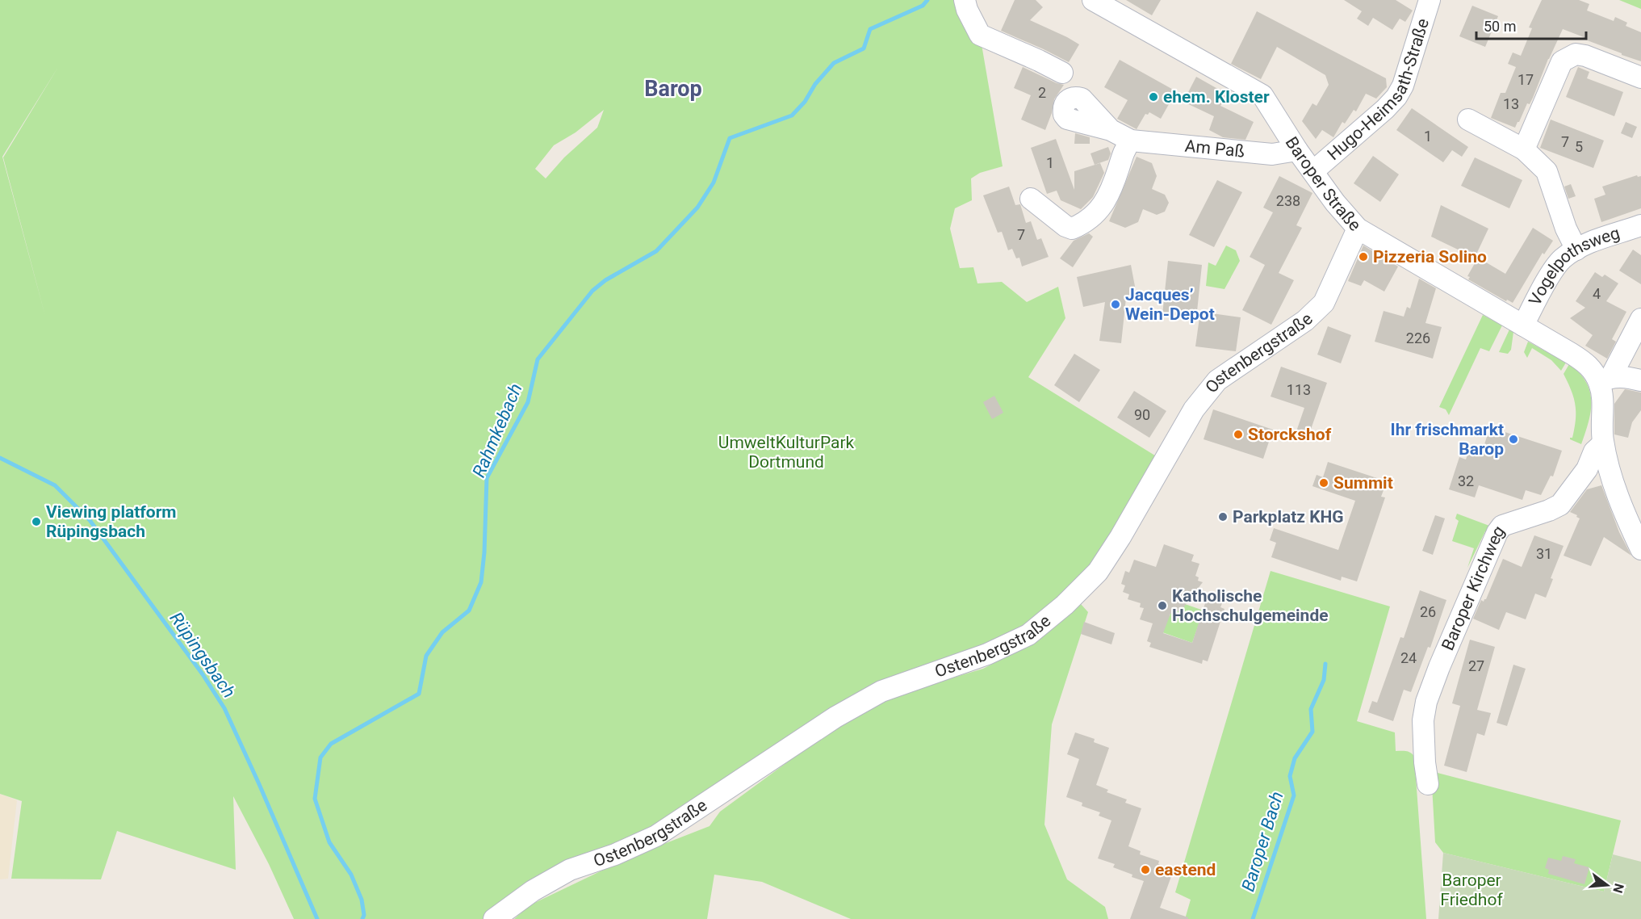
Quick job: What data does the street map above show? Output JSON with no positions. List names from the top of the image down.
{
  "streets": {
    "street": [
      "Hugo-Heimsath-Straße",
      "Am Paß",
      "Baroper Straße",
      "Vogelpothsweg",
      "Ostenbergstraße",
      "Baroper Kirchweg"
    ]
  },
  "crossings": [
    ["Hugo-Heimsath-Straße", "Baroper Straße"],
    ["Am Paß", "Baroper Straße"],
    ["Baroper Straße", "Vogelpothsweg"],
    ["Baroper Straße", "Ostenbergstraße"]
  ],
  "districts": ["Barop"],
  "water": ["Rahmkebach", "Rüpingsbach", "Baroper Bach"],
  "parks": ["UmweltKulturPark Dortmund", "Baroper Friedhof"],
  "places": [
    "ehem. Kloster",
    "Pizzeria Solino",
    "Jacques’ Wein-Depot",
    "Storckshof",
    "Ihr frischmarkt Barop",
    "Summit",
    "Parkplatz KHG",
    "Viewing platform Rüpingsbach",
    "Katholische Hochschulgemeinde",
    "eastend"
  ],
  "house_numbers": [
    "17",
    "2",
    "13",
    "1",
    "7",
    "5",
    "1",
    "238",
    "7",
    "4",
    "226",
    "113",
    "90",
    "32",
    "31",
    "26",
    "24",
    "27"
  ],
  "scale_bar": "50 m",
  "north": "right"
}
